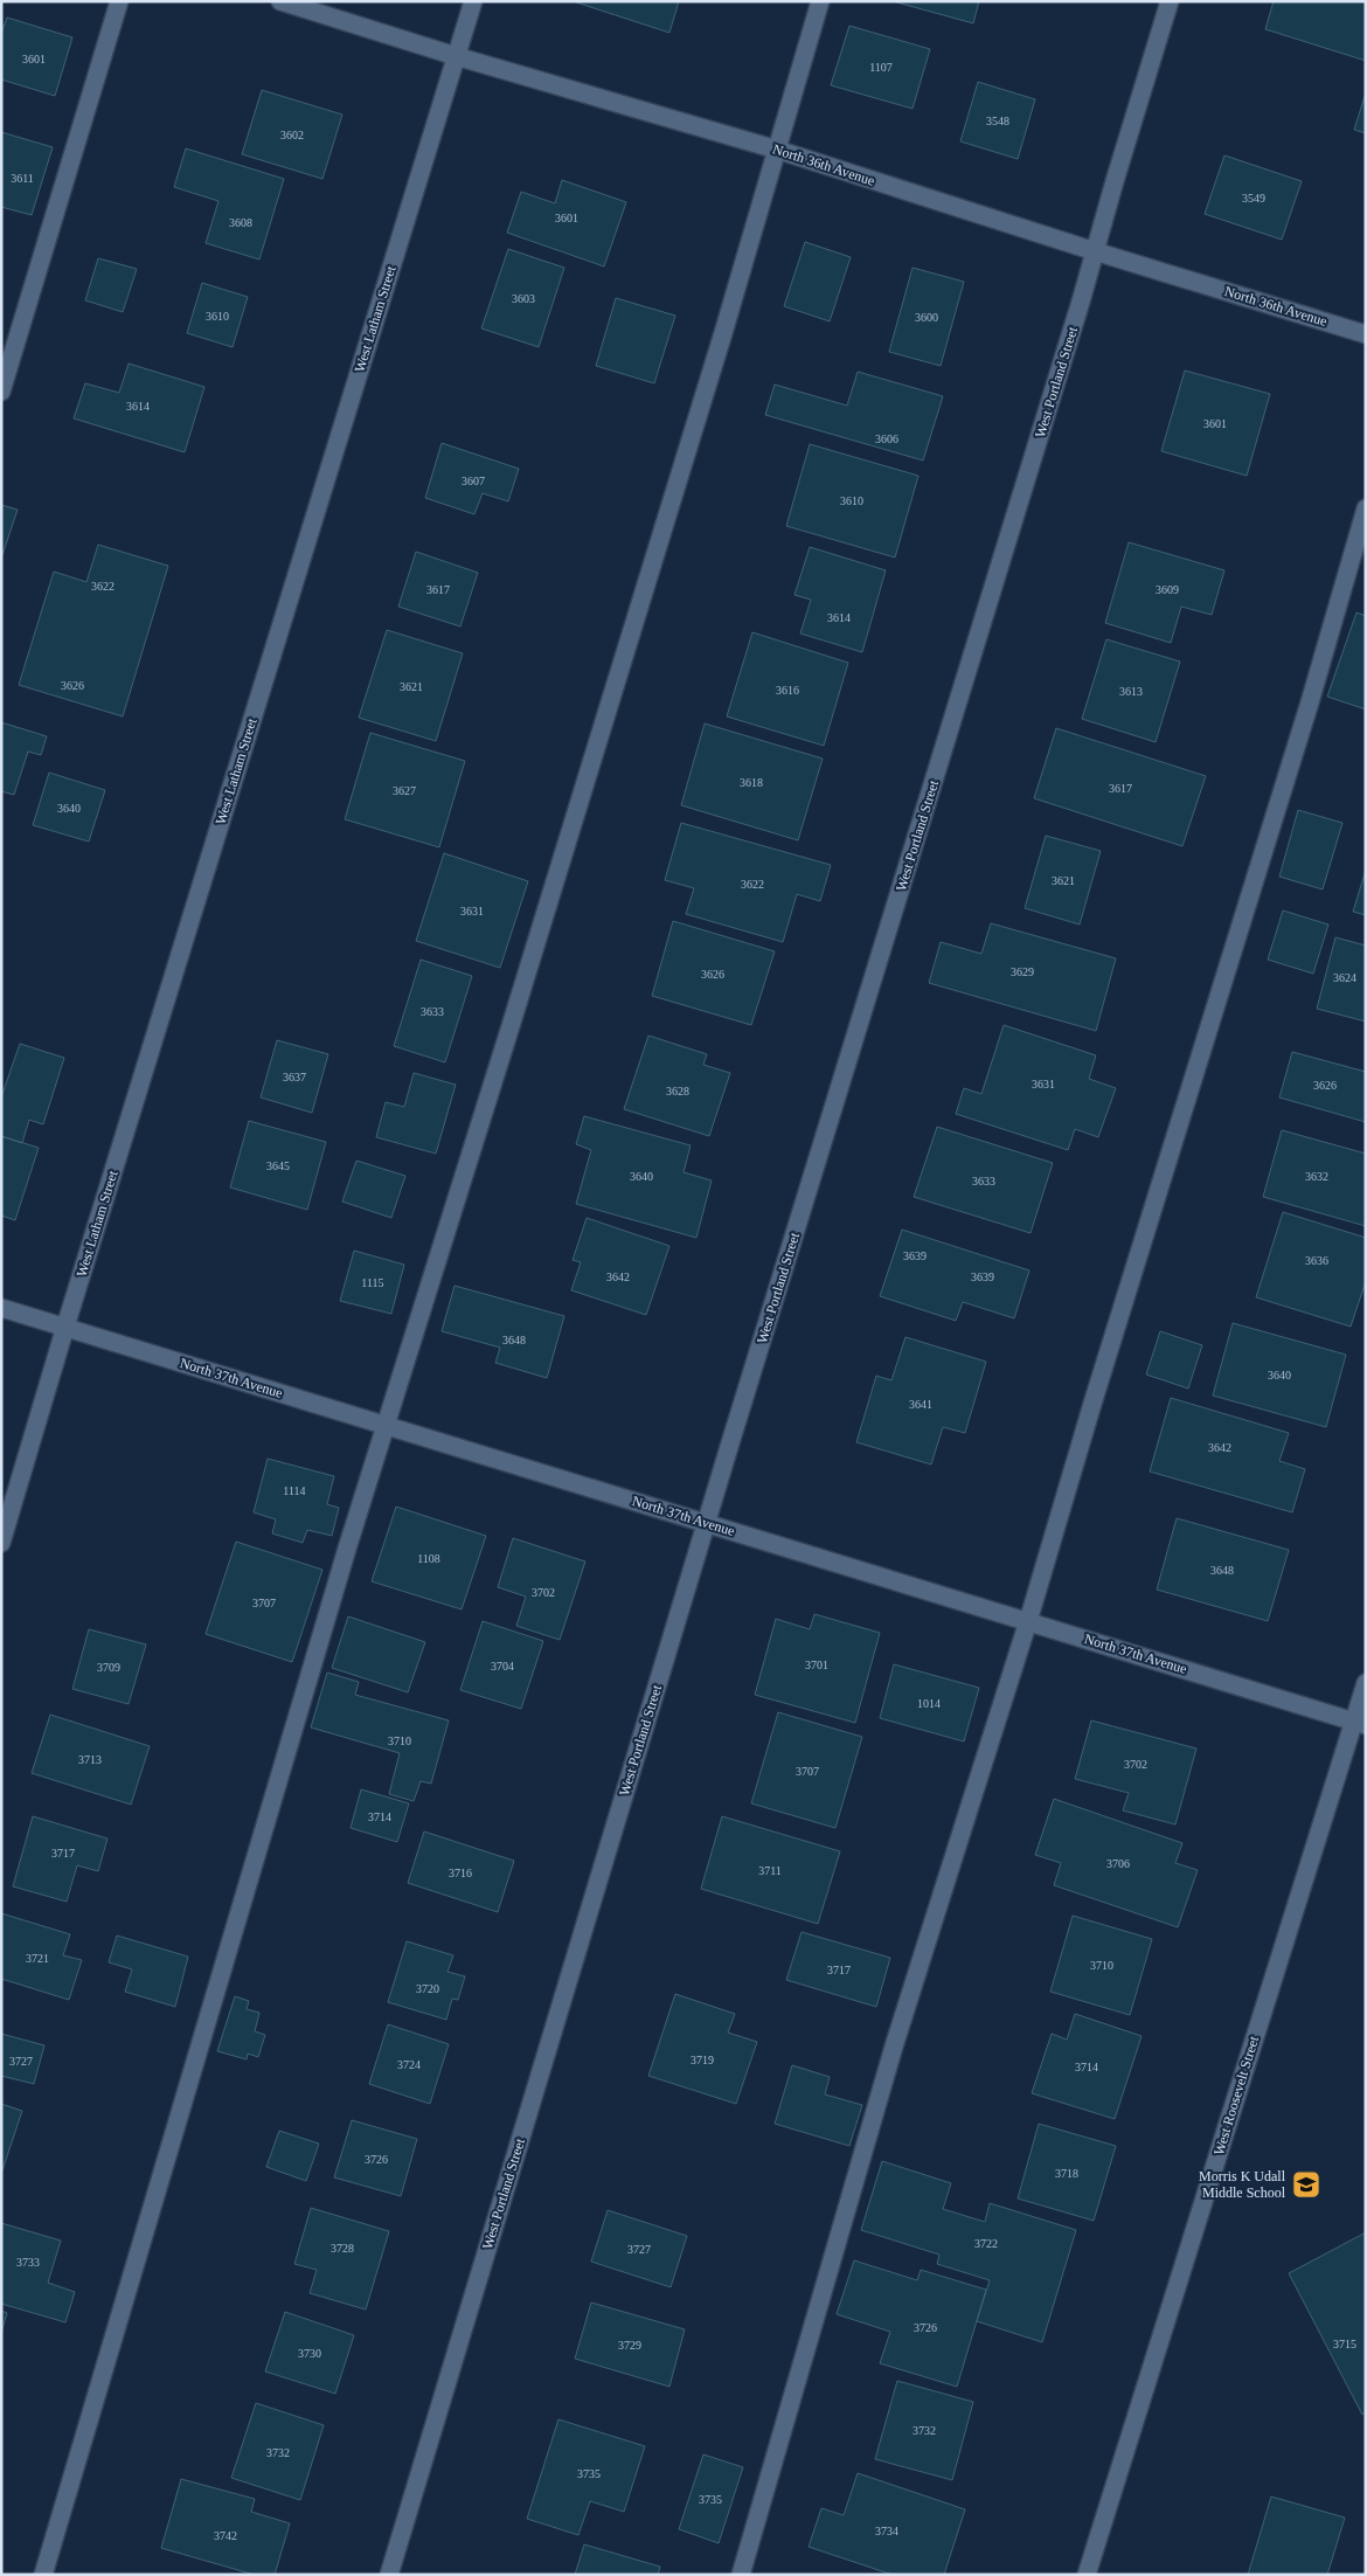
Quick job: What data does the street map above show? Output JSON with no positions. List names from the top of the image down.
{
  "streets": {
    "street": [
      "North 36th Avenue",
      "West Latham Street",
      "West Portland Street",
      "North 37th Avenue",
      "West Roosevelt Street"
    ]
  },
  "crossings": [
    ["North 36th Avenue", "West Latham Street"],
    ["North 36th Avenue", "West Portland Street"],
    ["West Latham Street", "North 37th Avenue"],
    ["West Portland Street", "North 37th Avenue"],
    ["North 37th Avenue", "West Roosevelt Street"]
  ],
  "places": {
    "school or university": ["Morris K Udall Middle School"]
  },
  "house_numbers": [
    "3601",
    "1107",
    "3548",
    "3602",
    "3611",
    "3549",
    "3601",
    "3608",
    "3603",
    "3610",
    "3600",
    "3614",
    "3601",
    "3606",
    "3607",
    "3610",
    "3622",
    "3617",
    "3609",
    "3614",
    "3626",
    "3621",
    "3616",
    "3613",
    "3618",
    "3617",
    "3627",
    "3640",
    "3621",
    "3622",
    "3631",
    "3629",
    "3626",
    "3624",
    "3633",
    "3637",
    "3631",
    "3626",
    "3628",
    "3645",
    "3640",
    "3632",
    "3633",
    "3639",
    "3636",
    "3642",
    "3639",
    "1115",
    "3648",
    "3640",
    "3641",
    "3642",
    "1114",
    "1108",
    "3648",
    "3702",
    "3707",
    "3701",
    "3704",
    "3709",
    "1014",
    "3710",
    "3713",
    "3702",
    "3707",
    "3714",
    "3717",
    "3706",
    "3711",
    "3716",
    "3721",
    "3710",
    "3717",
    "3720",
    "3719",
    "3727",
    "3724",
    "3714",
    "3726",
    "3718",
    "3722",
    "3728",
    "3727",
    "3733",
    "3726",
    "3715",
    "3729",
    "3730",
    "3732",
    "3732",
    "3735",
    "3735",
    "3734",
    "3742"
  ]
}
